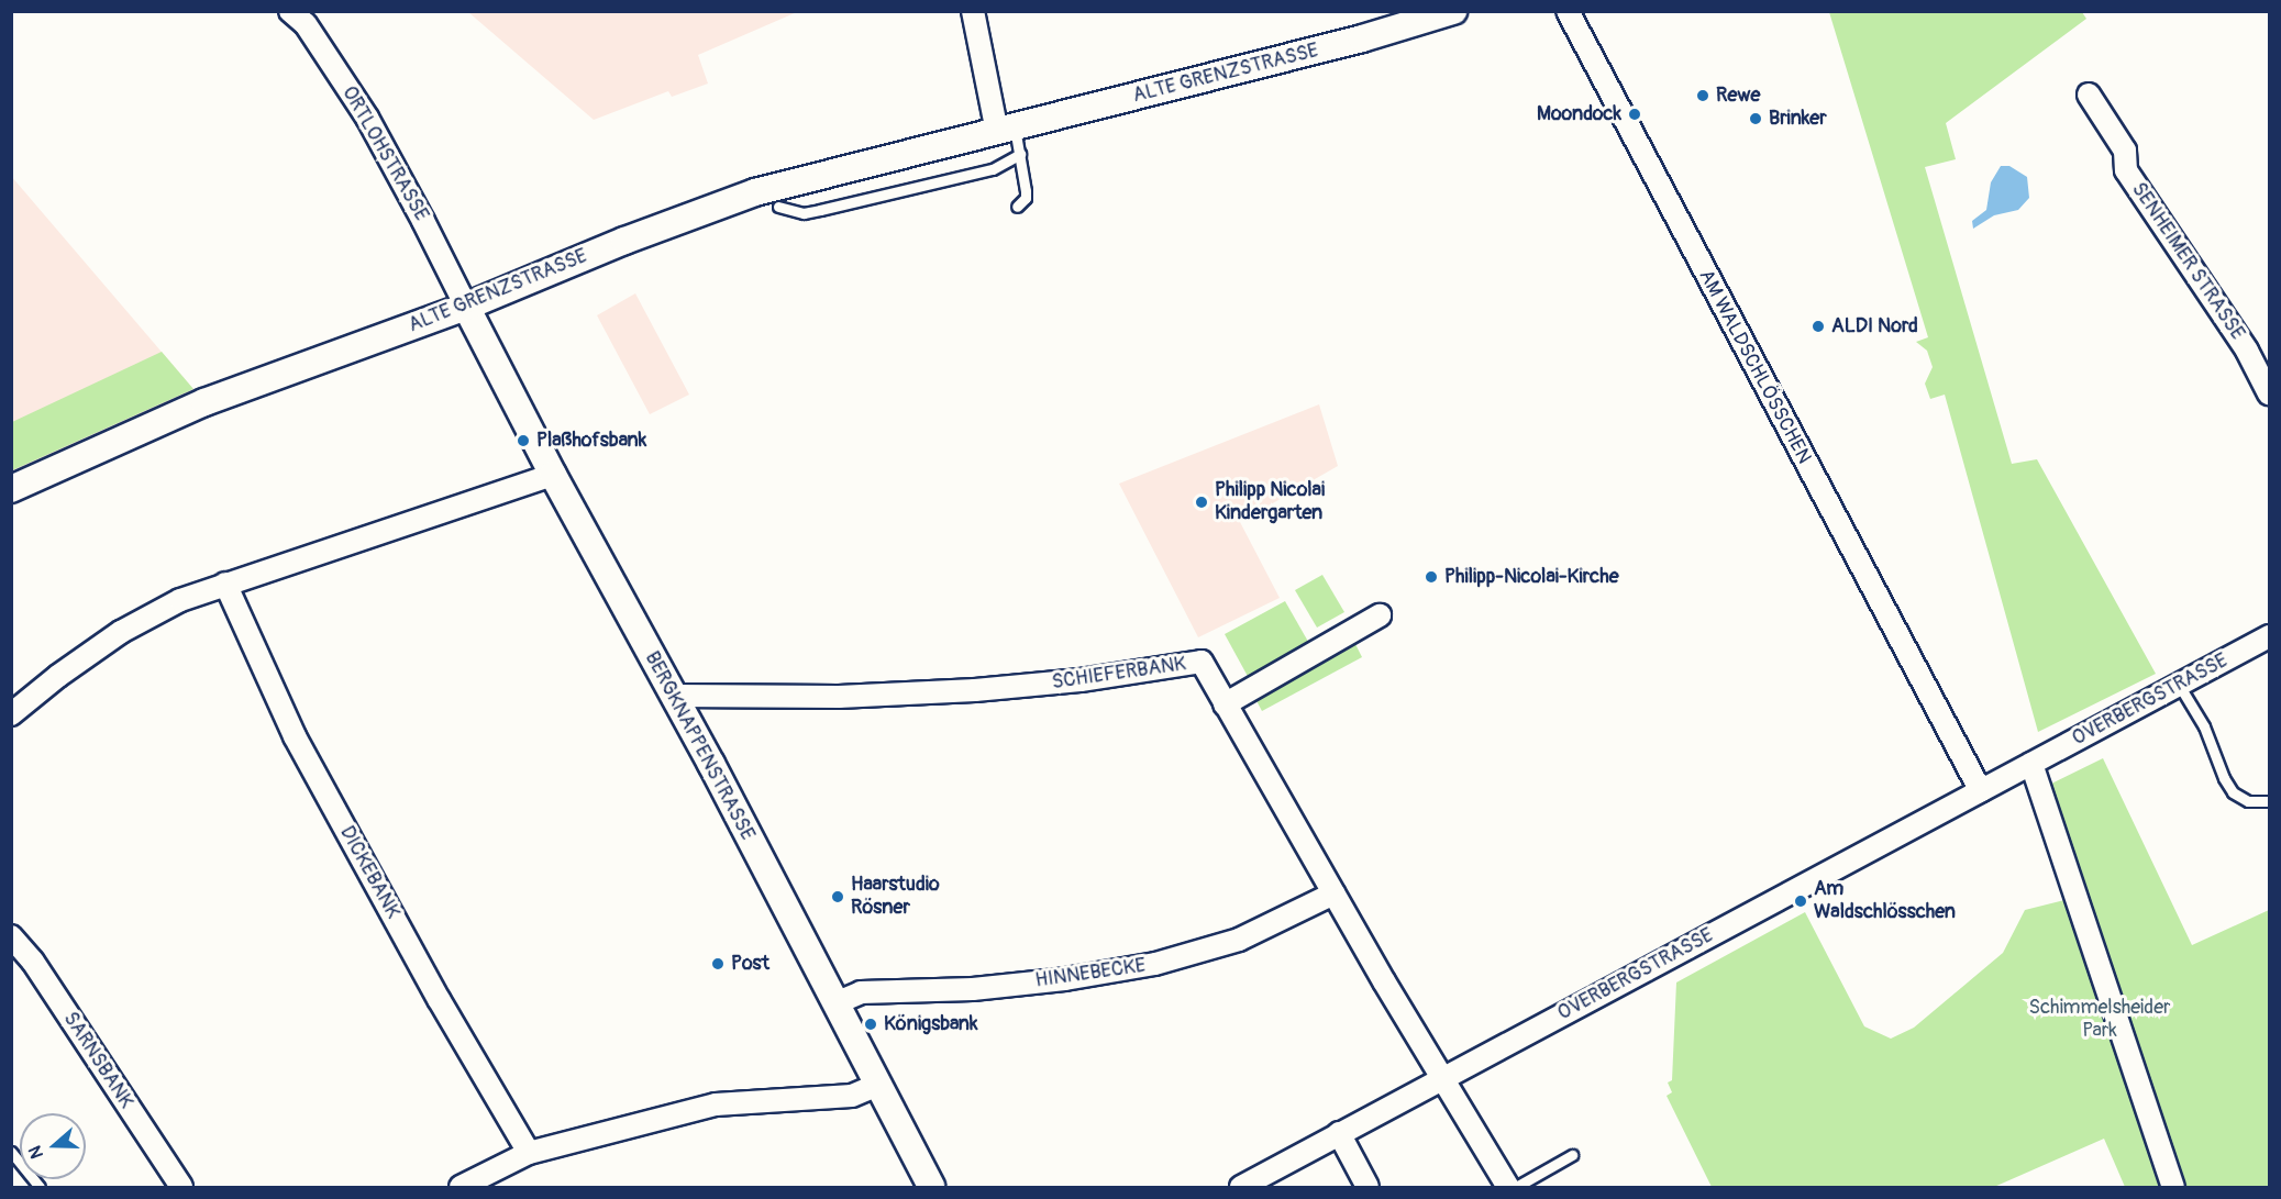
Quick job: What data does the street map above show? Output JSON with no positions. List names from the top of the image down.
{
  "streets": {
    "street": [
      "ALTE GRENZSTRASSE",
      "ORTLOHSTRASSE",
      "SENHEIMER STRASSE",
      "AM WALDSCHLÖSSCHEN",
      "SCHIEFERBANK",
      "OVERBERGSTRASSE",
      "BERGKNAPPENSTRASSE",
      "DICKEBANK",
      "HINNEBECKE",
      "SARNSBANK"
    ]
  },
  "crossings": [
    ["ALTE GRENZSTRASSE", "ORTLOHSTRASSE"],
    ["ALTE GRENZSTRASSE", "BERGKNAPPENSTRASSE"],
    ["ORTLOHSTRASSE", "BERGKNAPPENSTRASSE"],
    ["AM WALDSCHLÖSSCHEN", "OVERBERGSTRASSE"],
    ["SCHIEFERBANK", "OVERBERGSTRASSE"],
    ["SCHIEFERBANK", "BERGKNAPPENSTRASSE"],
    ["SCHIEFERBANK", "HINNEBECKE"],
    ["BERGKNAPPENSTRASSE", "HINNEBECKE"]
  ],
  "parks": ["Schimmelsheider Park"],
  "places": [
    "Rewe",
    "Moondock",
    "Brinker",
    "ALDI Nord",
    "Plaßhofsbank",
    "Philipp Nicolai Kindergarten",
    "Philipp-Nicolai-Kirche",
    "Haarstudio Rösner",
    "Am Waldschlösschen",
    "Post",
    "Königsbank"
  ],
  "north": "left"
}
